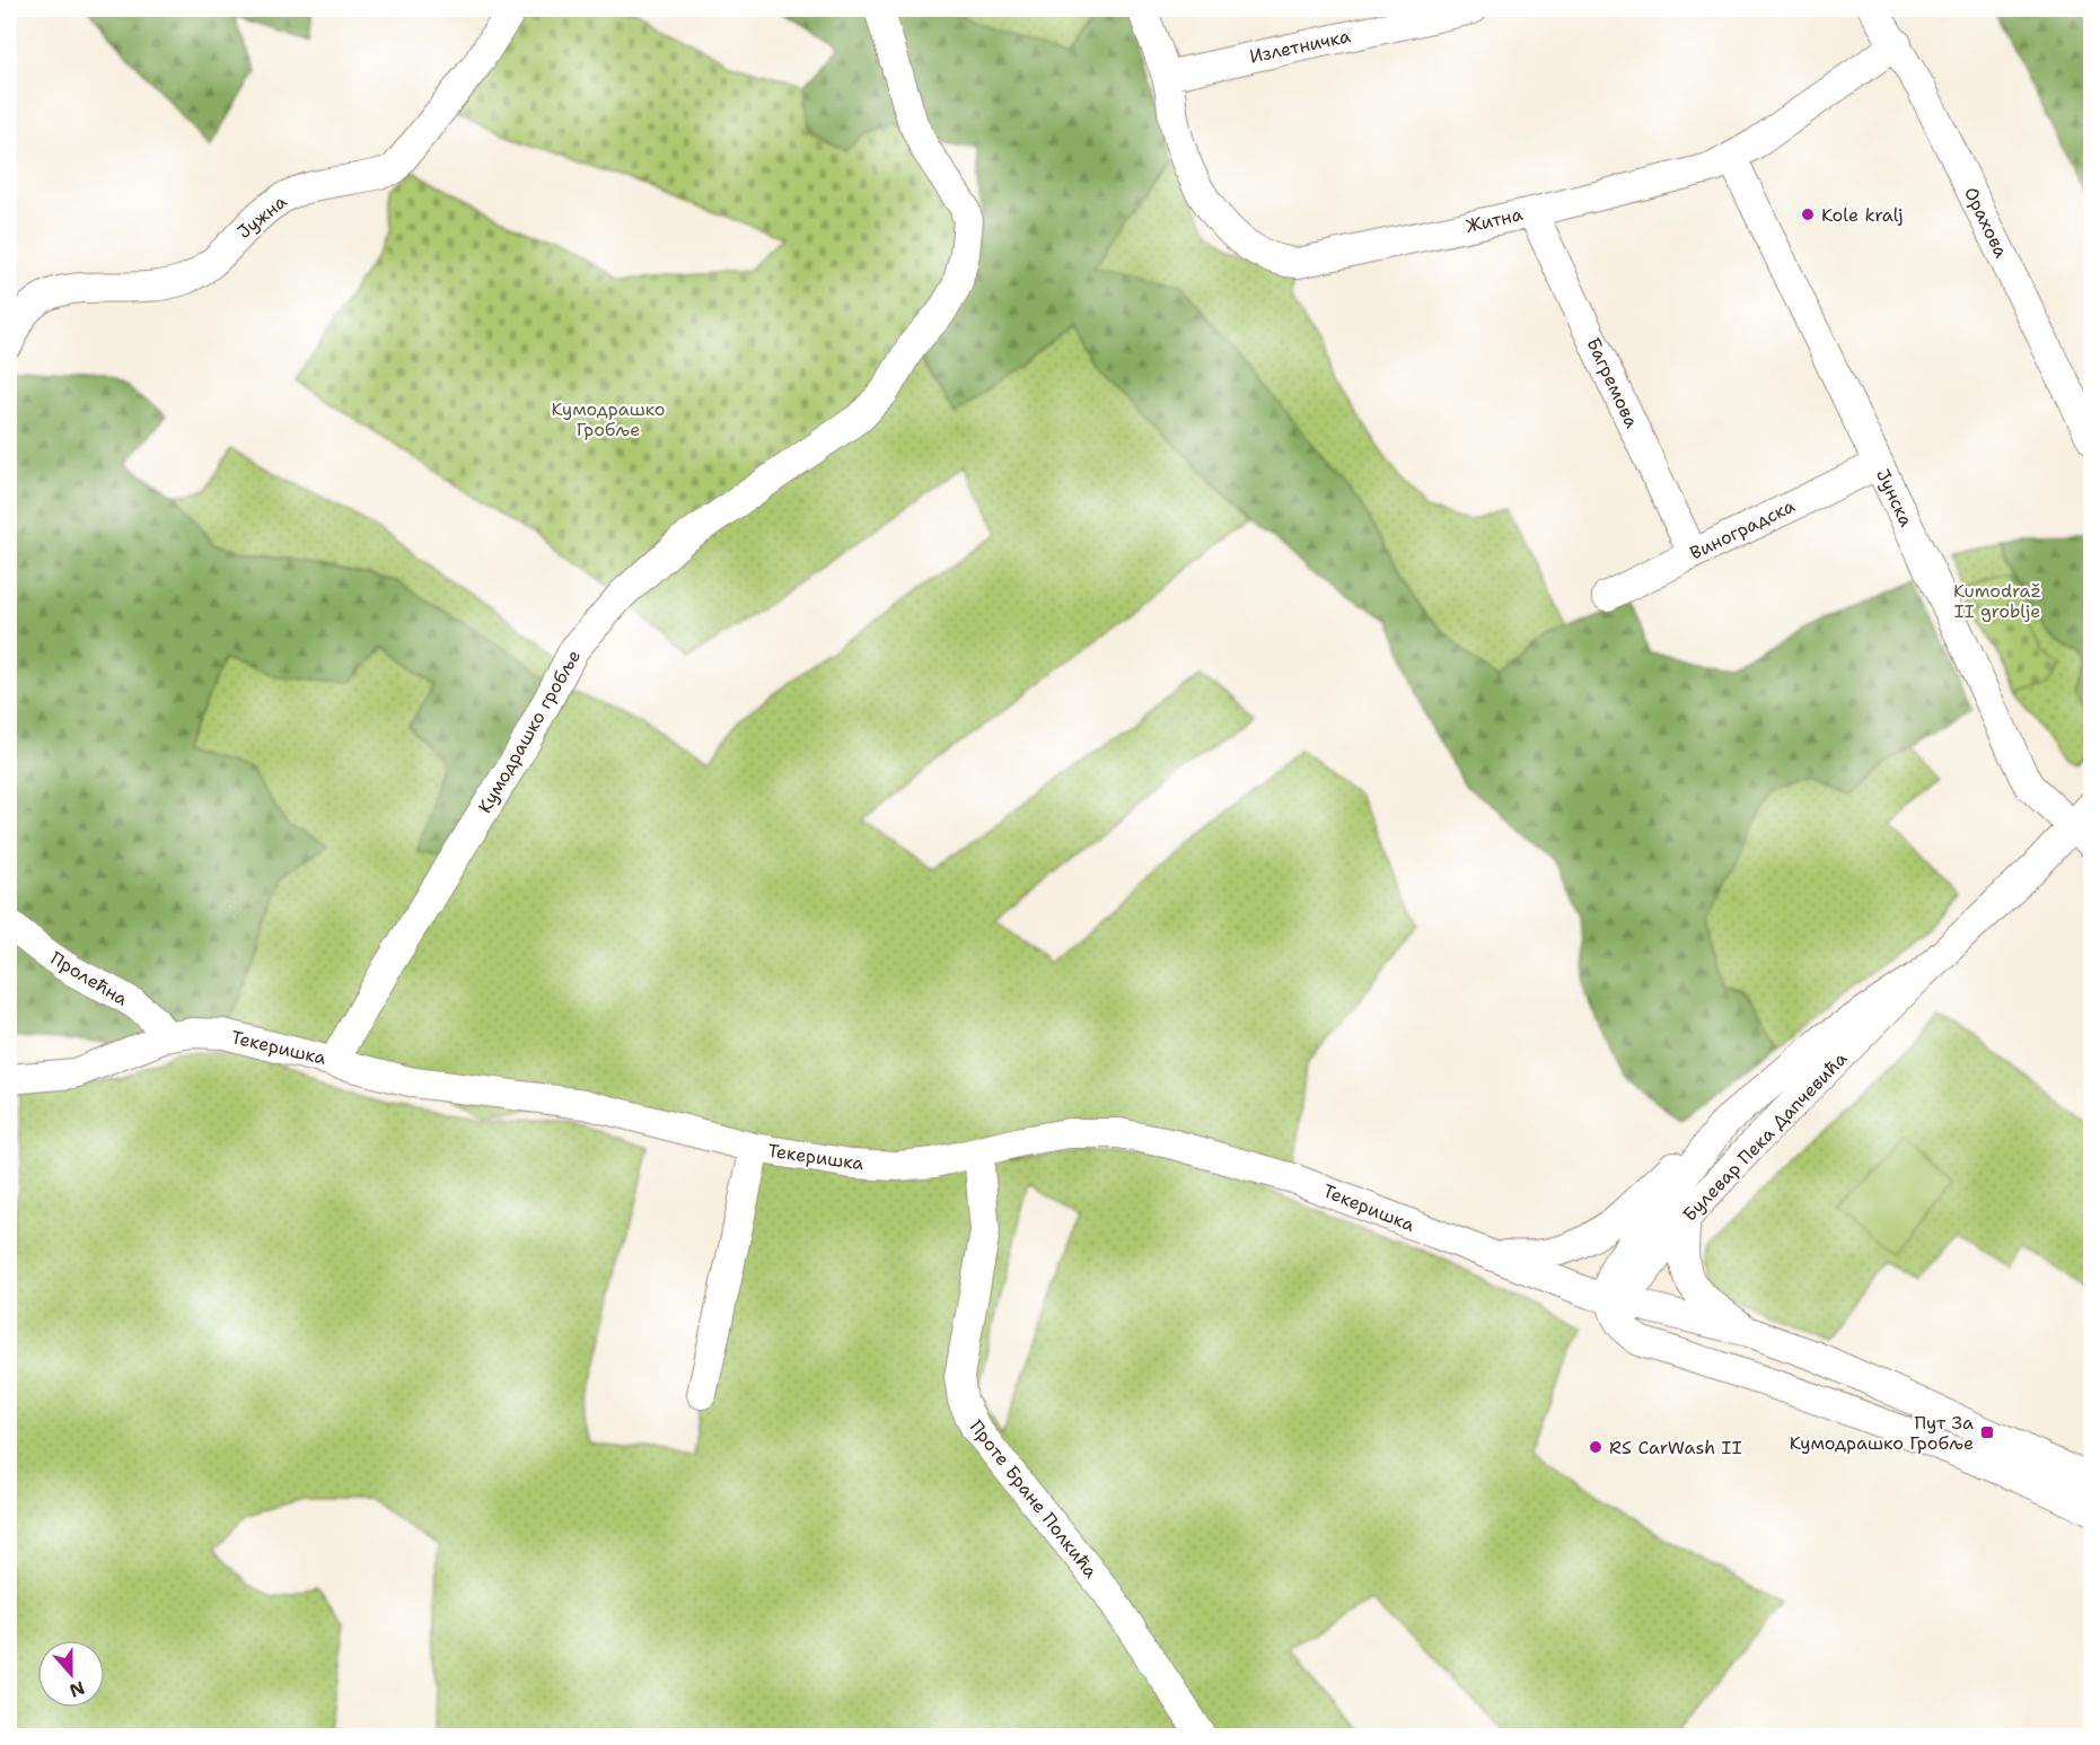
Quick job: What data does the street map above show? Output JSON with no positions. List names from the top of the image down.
{
  "streets": {
    "street": [
      "Излетничка",
      "Јужна",
      "Житна",
      "Орахова",
      "Багремова",
      "Јунска",
      "Виноградска",
      "Кумодрашко гробље",
      "Пролећна",
      "Текеришка",
      "Булевар Пека Дапчевића",
      "Проте Бране Полкића"
    ]
  },
  "crossings": [
    ["Излетничка", "Житна"],
    ["Житна", "Орахова"],
    ["Житна", "Багремова"],
    ["Житна", "Јунска"],
    ["Багремова", "Виноградска"],
    ["Јунска", "Виноградска"],
    ["Јунска", "Булевар Пека Дапчевића"],
    ["Кумодрашко гробље", "Текеришка"],
    ["Пролећна", "Текеришка"],
    ["Текеришка", "Булевар Пека Дапчевића"],
    ["Текеришка", "Проте Бране Полкића"]
  ],
  "parks": ["Кумодрашко Гробље", "Kumodraž II groblje"],
  "places": {
    "other": ["Kole kralj", "RS CarWash II"],
    "transit": ["Пут За Кумодрашко Гробље"]
  },
  "north": "bottom"
}
